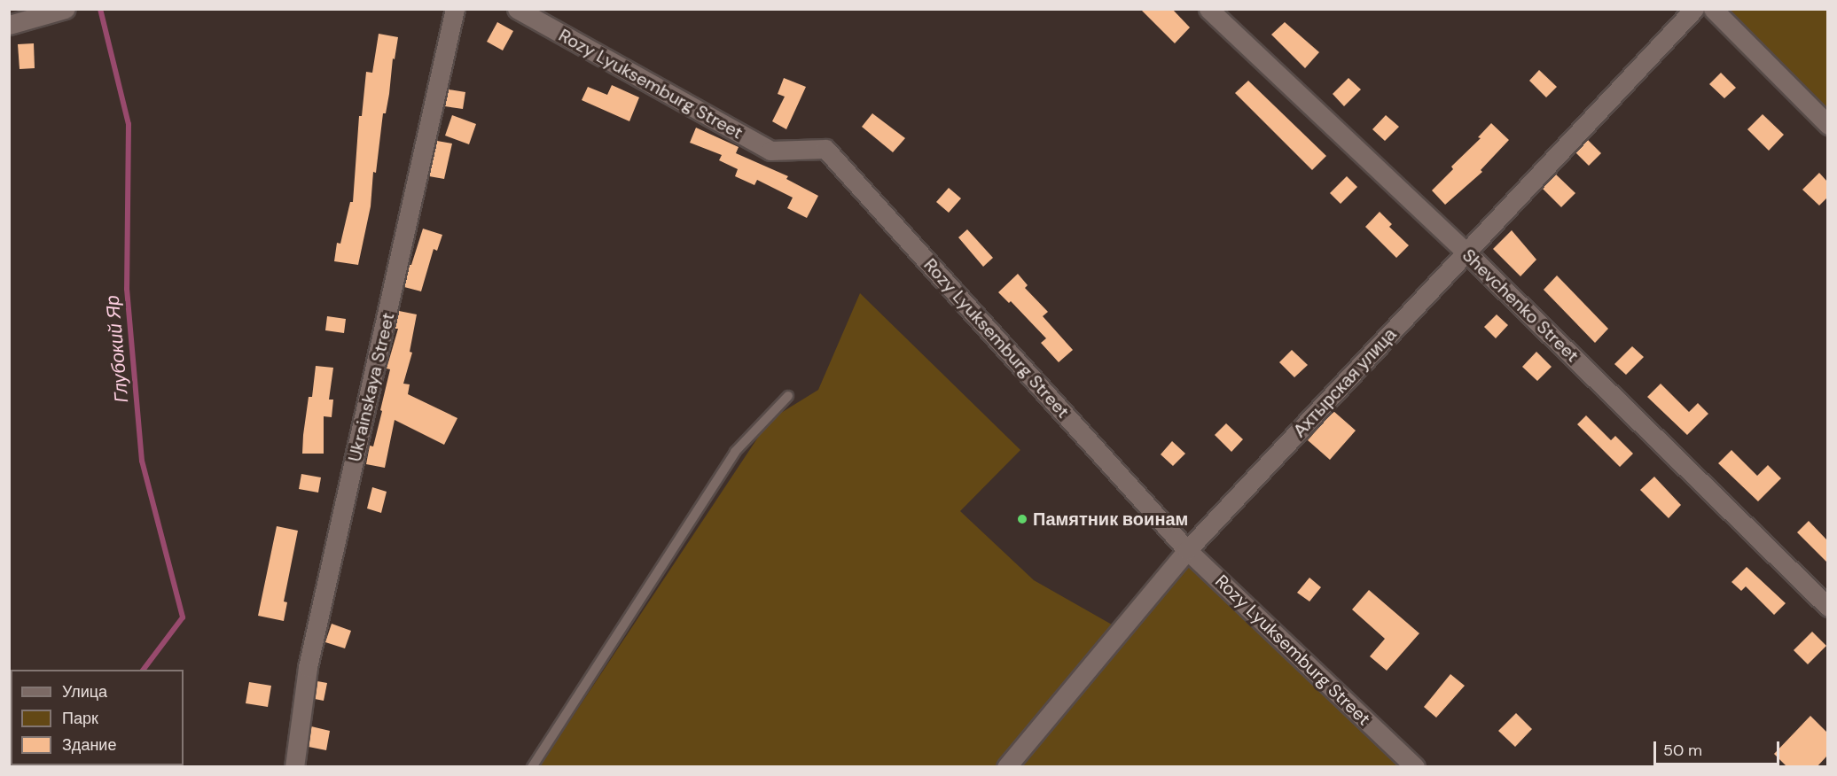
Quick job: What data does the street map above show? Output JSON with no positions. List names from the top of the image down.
{
  "streets": {
    "street": [
      "Rozy Lyuksemburg Street",
      "Shevchenko Street",
      "Ахтырская улица",
      "Ukrainskaya Street"
    ]
  },
  "crossings": [
    ["Rozy Lyuksemburg Street", "Ахтырская улица"],
    ["Shevchenko Street", "Ахтырская улица"]
  ],
  "water": ["Глубокий Яр"],
  "places": ["Памятник воинам"],
  "legend": ["Улица", "Парк", "Здание"],
  "scale_bar": "50 m"
}
